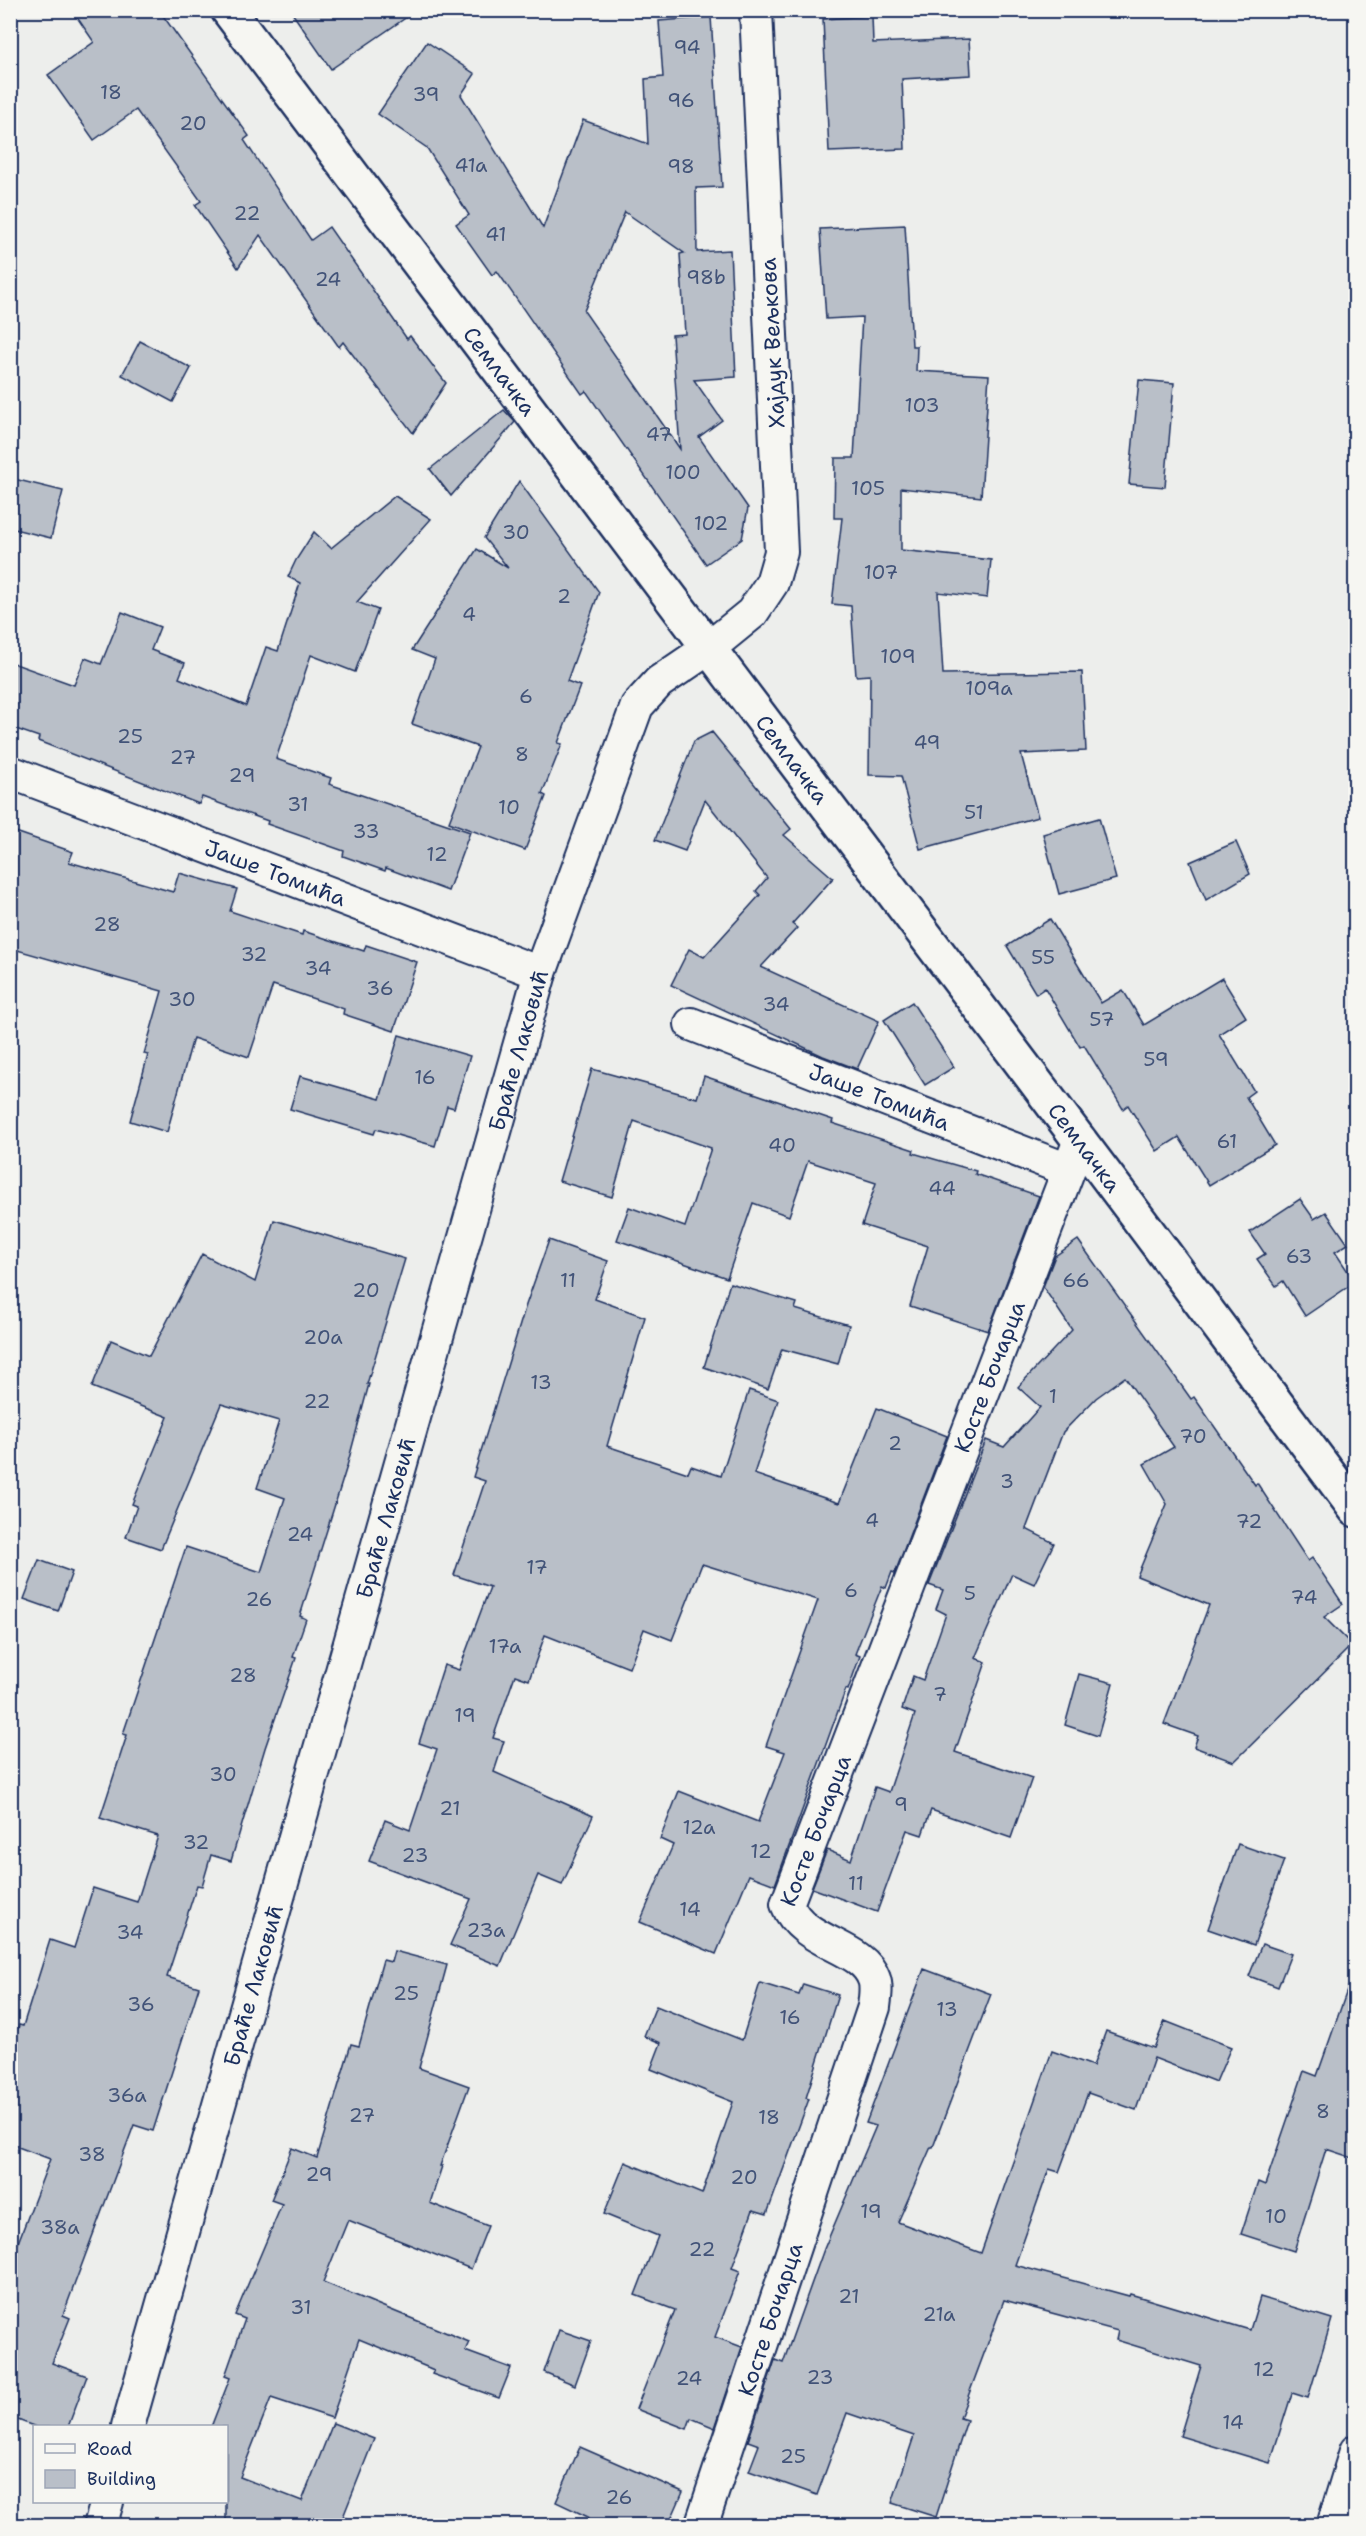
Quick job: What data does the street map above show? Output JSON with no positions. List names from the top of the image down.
{
  "streets": {
    "main road": ["Семлачка"],
    "street": [
      "Хајдук Вељкова",
      "Јаше Томића",
      "Браће Лаковић",
      "Косте Бочарца"
    ]
  },
  "crossings": [
    ["Хајдук Вељкова", "Семлачка"],
    ["Хајдук Вељкова", "Браће Лаковић"],
    ["Семлачка", "Браће Лаковић"],
    ["Семлачка", "Косте Бочарца"],
    ["Јаше Томића", "Браће Лаковић"],
    ["Јаше Томића", "Косте Бочарца"]
  ],
  "house_numbers": [
    "94",
    "18",
    "39",
    "96",
    "20",
    "41a",
    "98",
    "22",
    "41",
    "98b",
    "24",
    "103",
    "47",
    "100",
    "105",
    "102",
    "30",
    "107",
    "2",
    "4",
    "109",
    "109a",
    "6",
    "25",
    "49",
    "8",
    "27",
    "29",
    "31",
    "10",
    "51",
    "33",
    "12",
    "28",
    "32",
    "55",
    "34",
    "36",
    "30",
    "34",
    "57",
    "59",
    "16",
    "61",
    "40",
    "44",
    "63",
    "11",
    "66",
    "20",
    "20a",
    "13",
    "1",
    "22",
    "70",
    "2",
    "3",
    "4",
    "72",
    "24",
    "17",
    "6",
    "5",
    "74",
    "26",
    "17a",
    "28",
    "7",
    "19",
    "30",
    "9",
    "21",
    "12a",
    "32",
    "12",
    "23",
    "11",
    "14",
    "23a",
    "34",
    "25",
    "36",
    "13",
    "16",
    "36a",
    "8",
    "27",
    "18",
    "38",
    "29",
    "20",
    "19",
    "10",
    "38a",
    "22",
    "21",
    "31",
    "21a",
    "12",
    "23",
    "24",
    "14",
    "25",
    "26"
  ],
  "legend": ["Road", "Building"]
}
